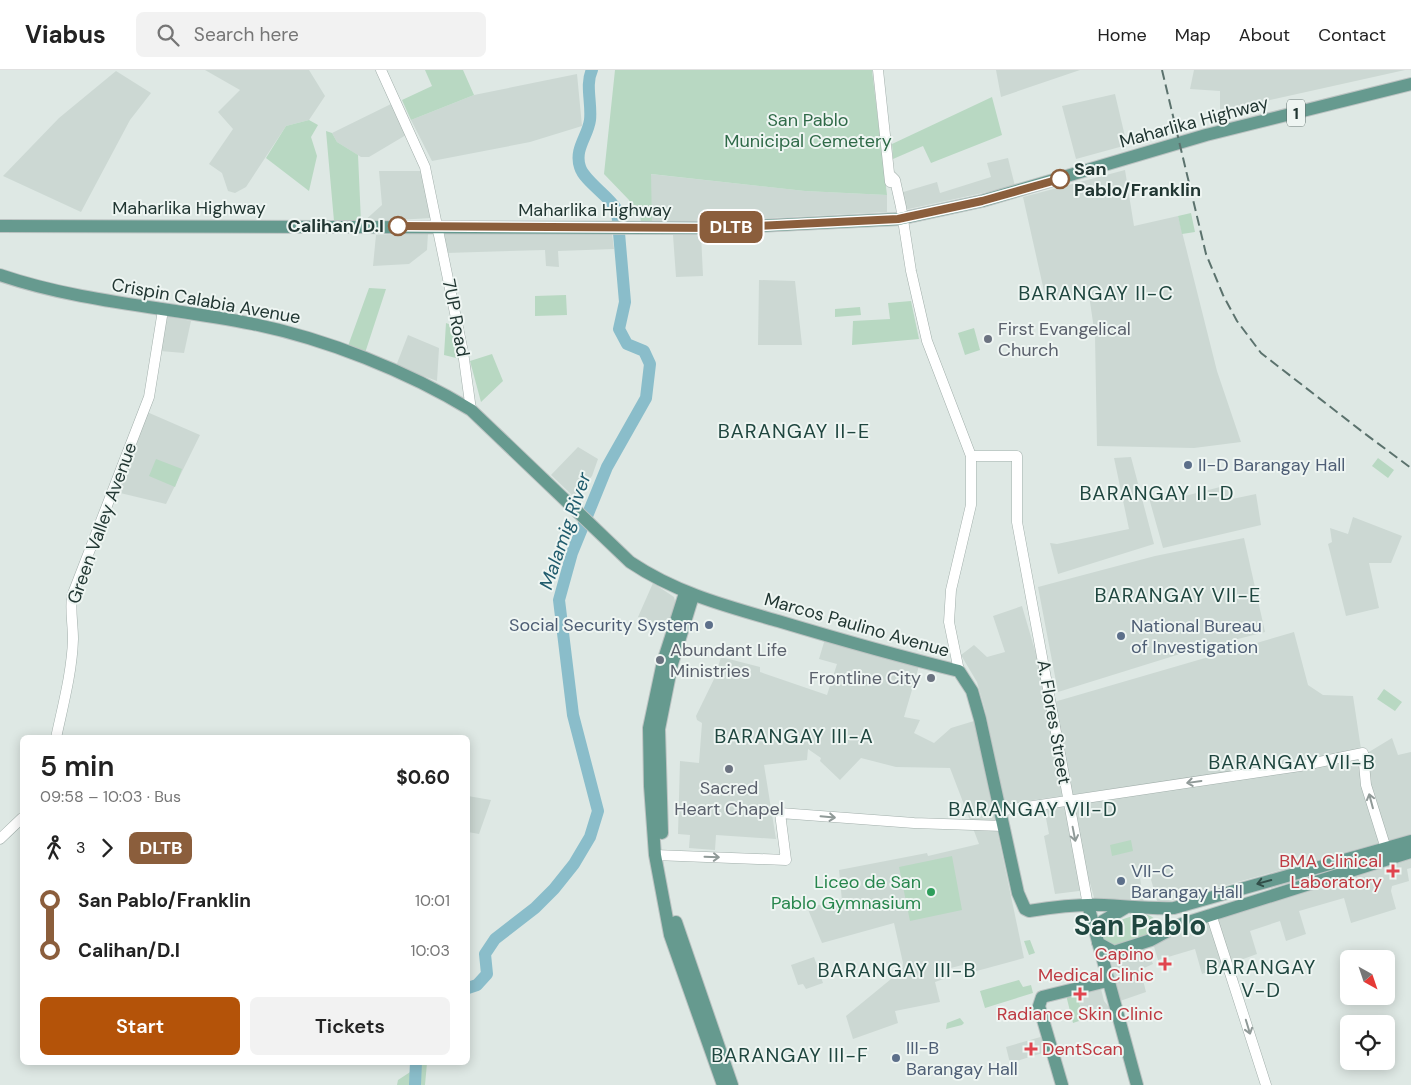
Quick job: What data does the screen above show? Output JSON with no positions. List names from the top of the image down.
{
  "streets": {
    "main road": [
      "1",
      "Maharlika Highway",
      "Crispin Calabia Avenue",
      "Marcos Paulino Avenue"
    ],
    "street": ["7UP Road", "Green Valley Avenue", "A. Flores Street"]
  },
  "crossings": [
    ["Maharlika Highway", "7UP Road"],
    ["Crispin Calabia Avenue", "7UP Road"],
    ["Crispin Calabia Avenue", "Green Valley Avenue"],
    ["Crispin Calabia Avenue", "Marcos Paulino Avenue"],
    ["Marcos Paulino Avenue", "A. Flores Street"]
  ],
  "districts": [
    "BARANGAY II-C",
    "BARANGAY II-E",
    "BARANGAY II-D",
    "BARANGAY VII-E",
    "BARANGAY III-A",
    "BARANGAY VII-B",
    "BARANGAY VII-D",
    "San Pablo",
    "BARANGAY V-D",
    "BARANGAY III-B",
    "BARANGAY III-F"
  ],
  "water": ["Malamig River"],
  "parks": ["San Pablo Municipal Cemetery"],
  "places": {
    "other": [
      "San Pablo/Franklin",
      "Calihan/D.I",
      "First Evangelical Church",
      "II-D Barangay Hall",
      "Social Security System",
      "National Bureau of Investigation",
      "Abundant Life Ministries",
      "Frontline City",
      "Sacred Heart Chapel",
      "VII-C Barangay Hall",
      "Liceo de San Pablo Gymnasium",
      "III-B Barangay Hall"
    ],
    "health": [
      "BMA Clinical Laboratory",
      "Capino Medical Clinic",
      "Radiance Skin Clinic",
      "DentScan"
    ]
  },
  "lines": ["bus line DLTB"],
  "north": "bottom right",
  "page": {
    "header": "Viabus",
    "search": "Search here",
    "nav": [
      "Home",
      "Map",
      "About",
      "Contact"
    ],
    "on_map": "DLTB",
    "heading": ["5 min", "09:58 – 10:03 · Bus", "$0.60"],
    "legs": ["3", "DLTB"],
    "list": [
      {
        "name": "San Pablo/Franklin",
        "value": "10:01"
      },
      {
        "name": "Calihan/D.I",
        "value": "10:03"
      }
    ],
    "buttons": ["Start", "Tickets"]
  }
}
